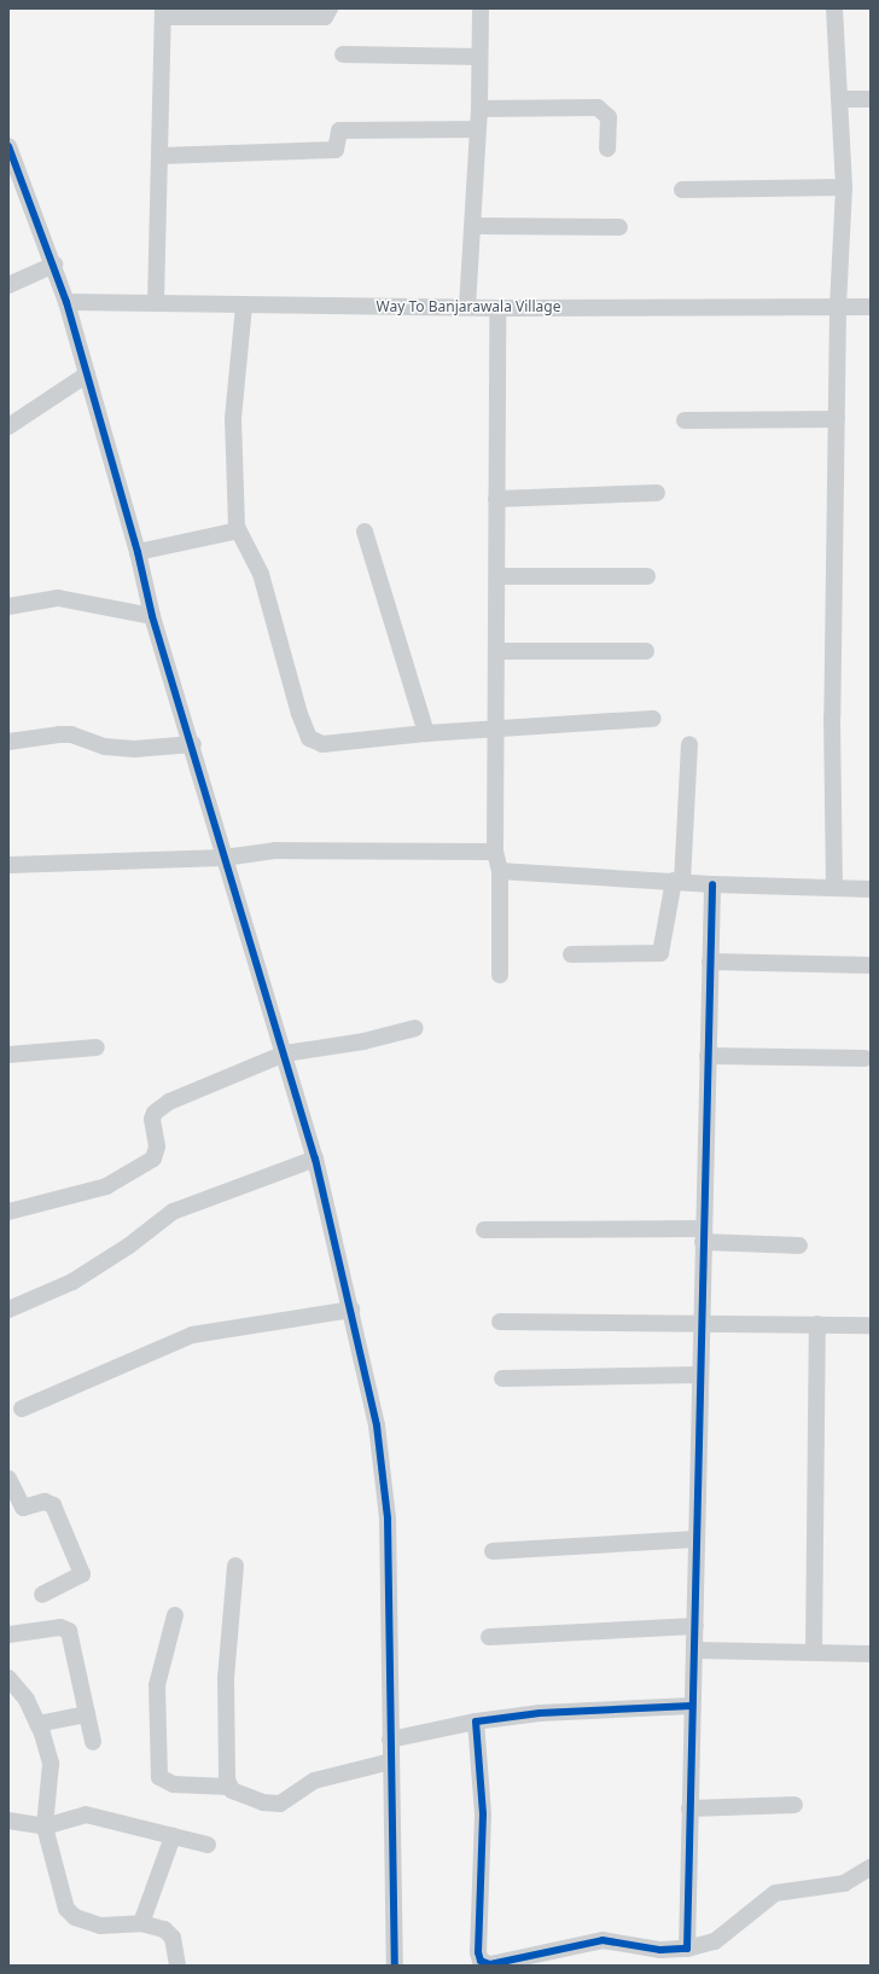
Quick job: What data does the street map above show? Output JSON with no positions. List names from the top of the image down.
{
  "streets": {
    "street": ["Way To Banjarawala Village"]
  }
}
